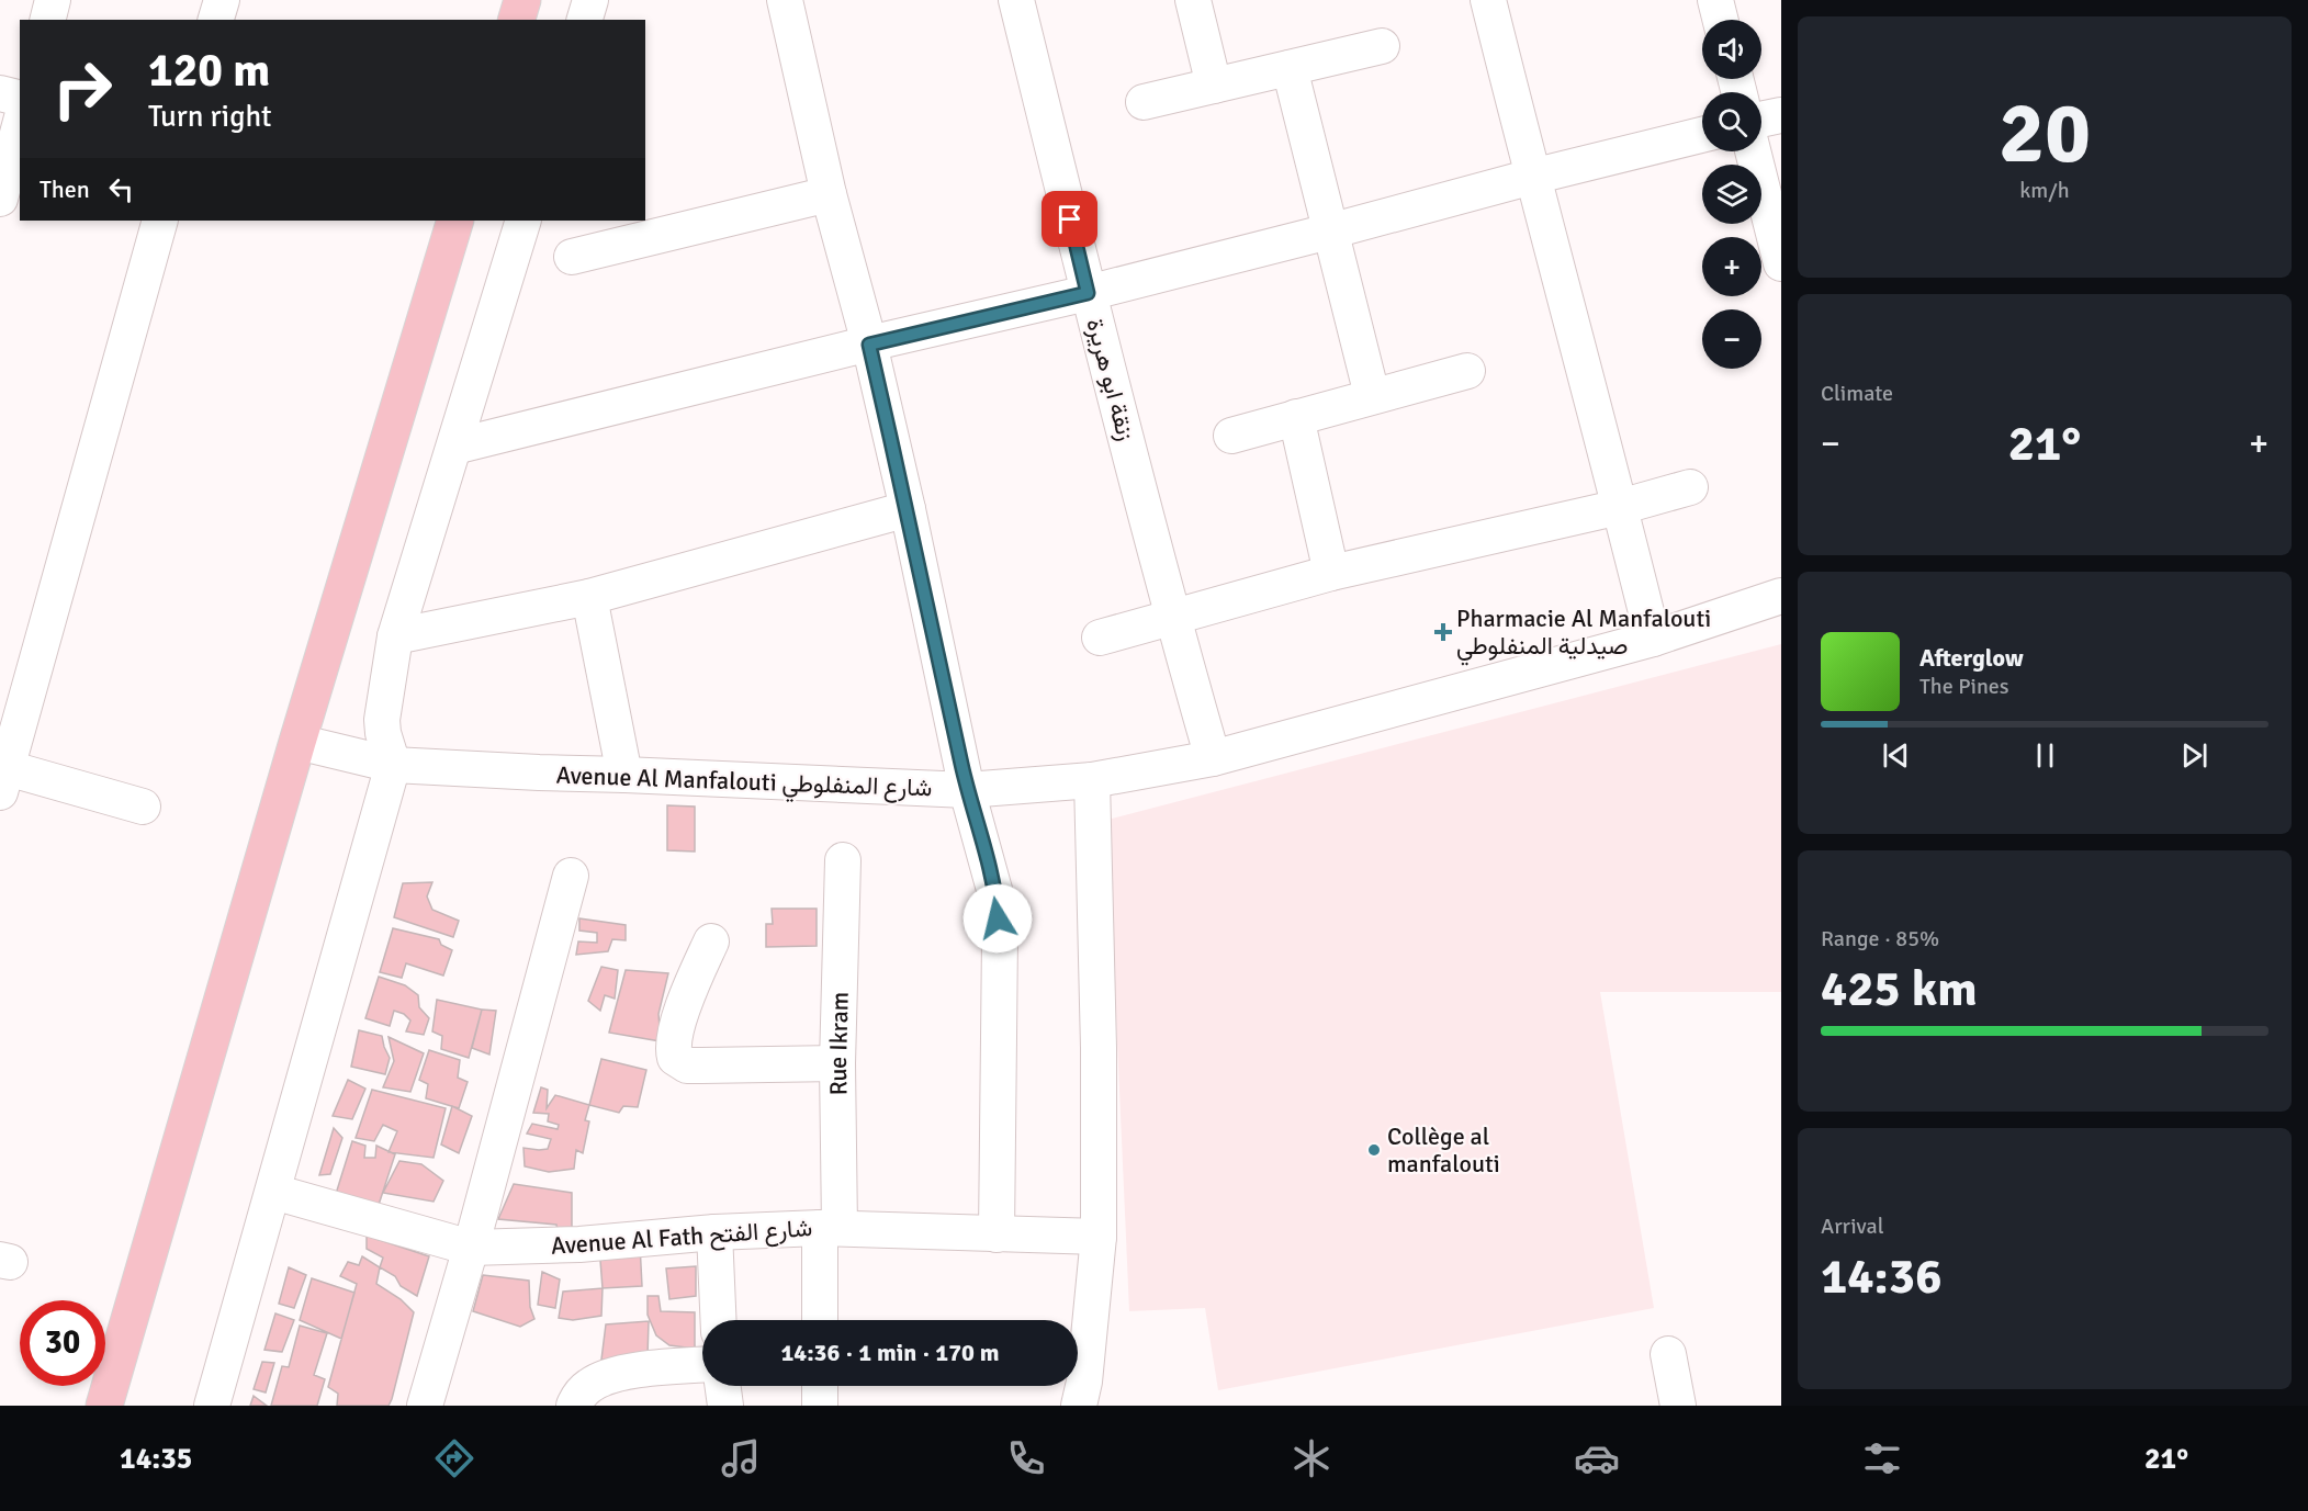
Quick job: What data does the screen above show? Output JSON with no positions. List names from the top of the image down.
{
  "streets": {
    "street": [
      "زنقة ابو هريرة",
      "Avenue Al Manfalouti شارع المنفلوطي",
      "Rue Ikram",
      "Avenue Al Fath شارع الفتح"
    ]
  },
  "crossings": [
    ["زنقة ابو هريرة", "Avenue Al Manfalouti شارع المنفلوطي"],
    ["Rue Ikram", "Avenue Al Fath شارع الفتح"]
  ],
  "places": {
    "health": ["Pharmacie Al Manfalouti صيدلية المنفلوطي"],
    "other": ["Collège al manfalouti"]
  },
  "page": {
    "tile": [
      ["20", "km/h"],
      "Climate",
      ["Range · 85%", "425 km"],
      ["Arrival", "14:36"]
    ],
    "map_buttons": ["+", "−"],
    "turn": ["120 m", "Turn right"],
    "then": "Then",
    "heat": ["−", "21°", "+"],
    "song": ["Afterglow", "The Pines"],
    "limit": "30",
    "trip": "14:36 · 1 min · 170 m",
    "tabs": ["14:35", "21°"]
  }
}
